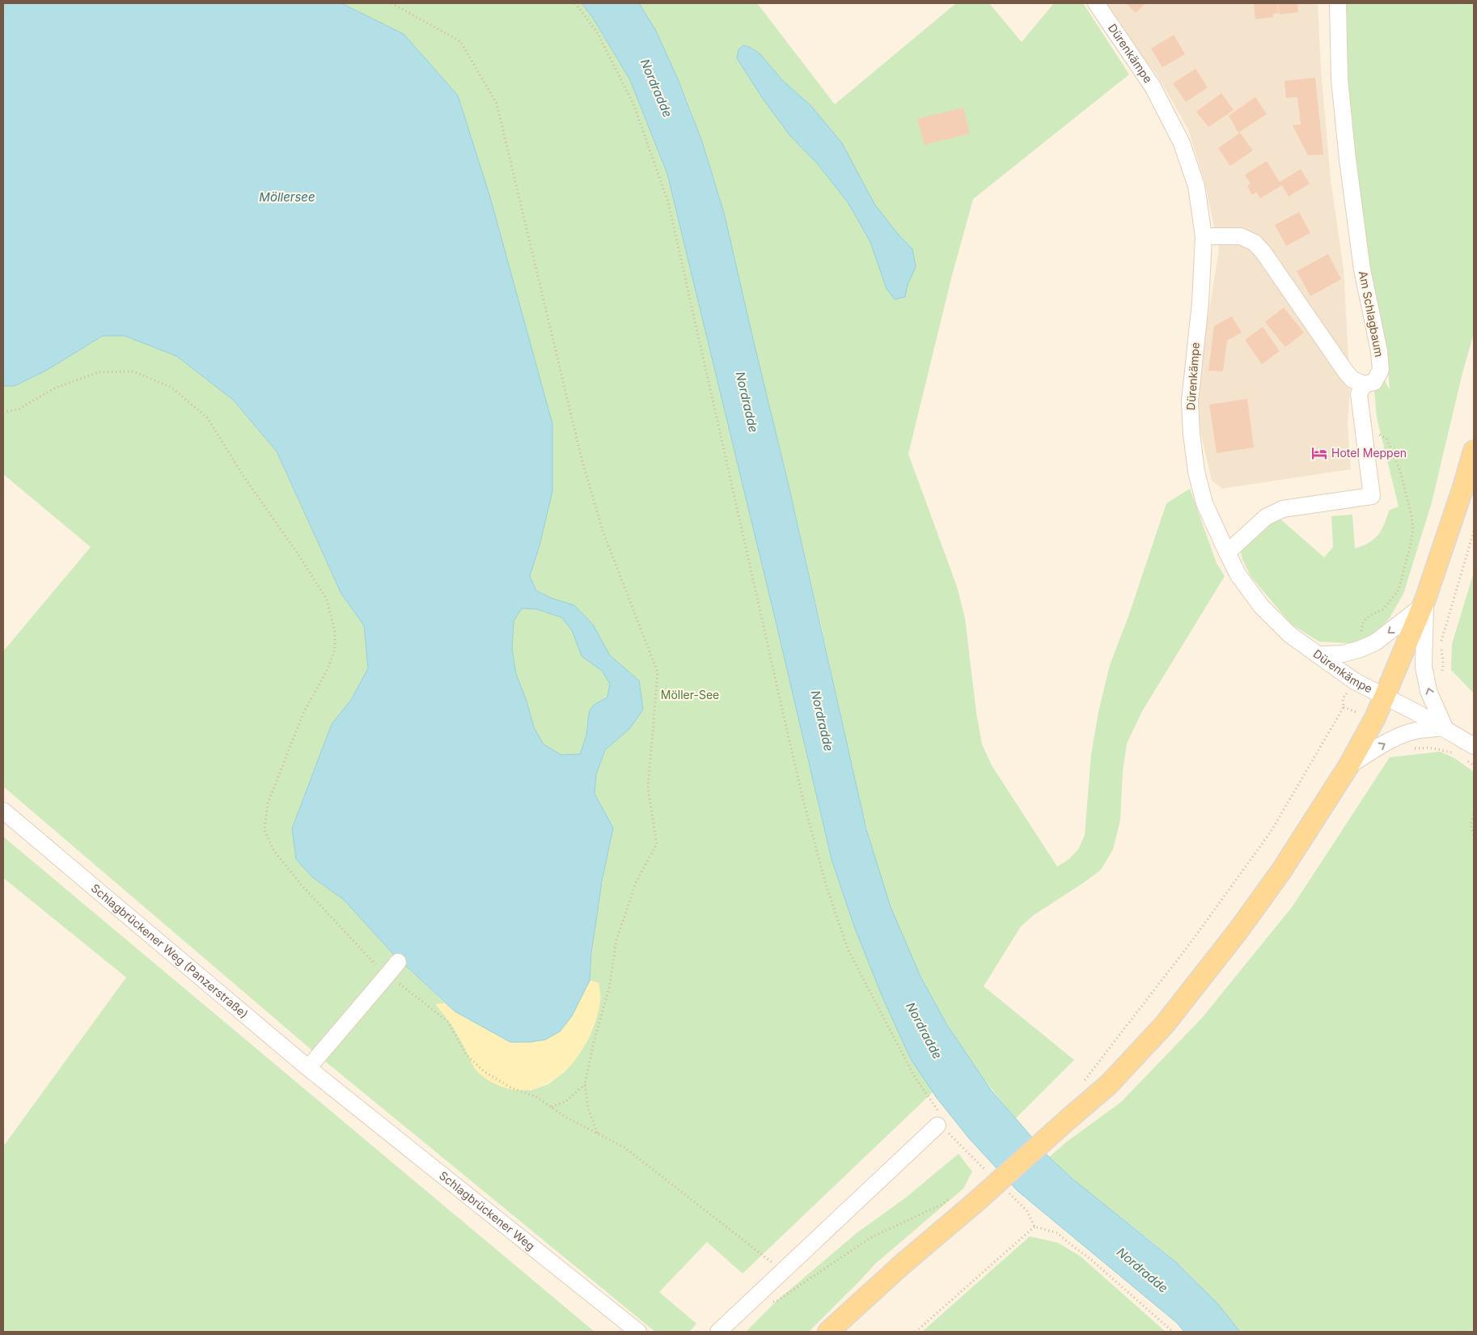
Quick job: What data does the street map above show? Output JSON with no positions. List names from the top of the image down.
{
  "streets": {
    "street": [
      "Dürenkämpe",
      "Am Schlagbaum",
      "Schlagbrückener Weg (Panzerstraße)",
      "Schlagbrückener Weg"
    ]
  },
  "crossings": [
    ["Schlagbrückener Weg (Panzerstraße)", "Schlagbrückener Weg"]
  ],
  "water": ["Nordradde", "Möllersee"],
  "parks": ["Möller-See"],
  "places": {
    "hotel": ["Hotel Meppen"]
  }
}
